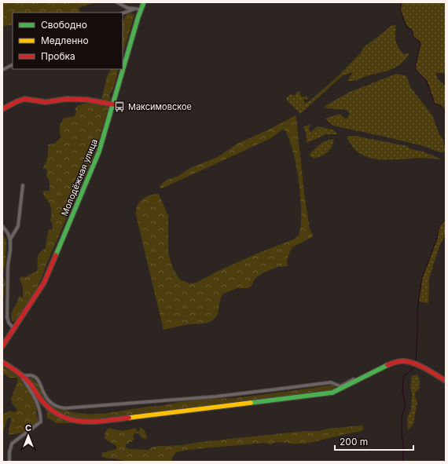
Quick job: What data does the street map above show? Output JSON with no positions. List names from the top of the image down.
{
  "streets": {
    "street": ["Молодёжная улица"]
  },
  "places": {
    "bus stop": ["Максимовское"]
  },
  "legend": ["Свободно", "Медленно", "Пробка"],
  "scale_bar": "200 m",
  "north": "top"
}
